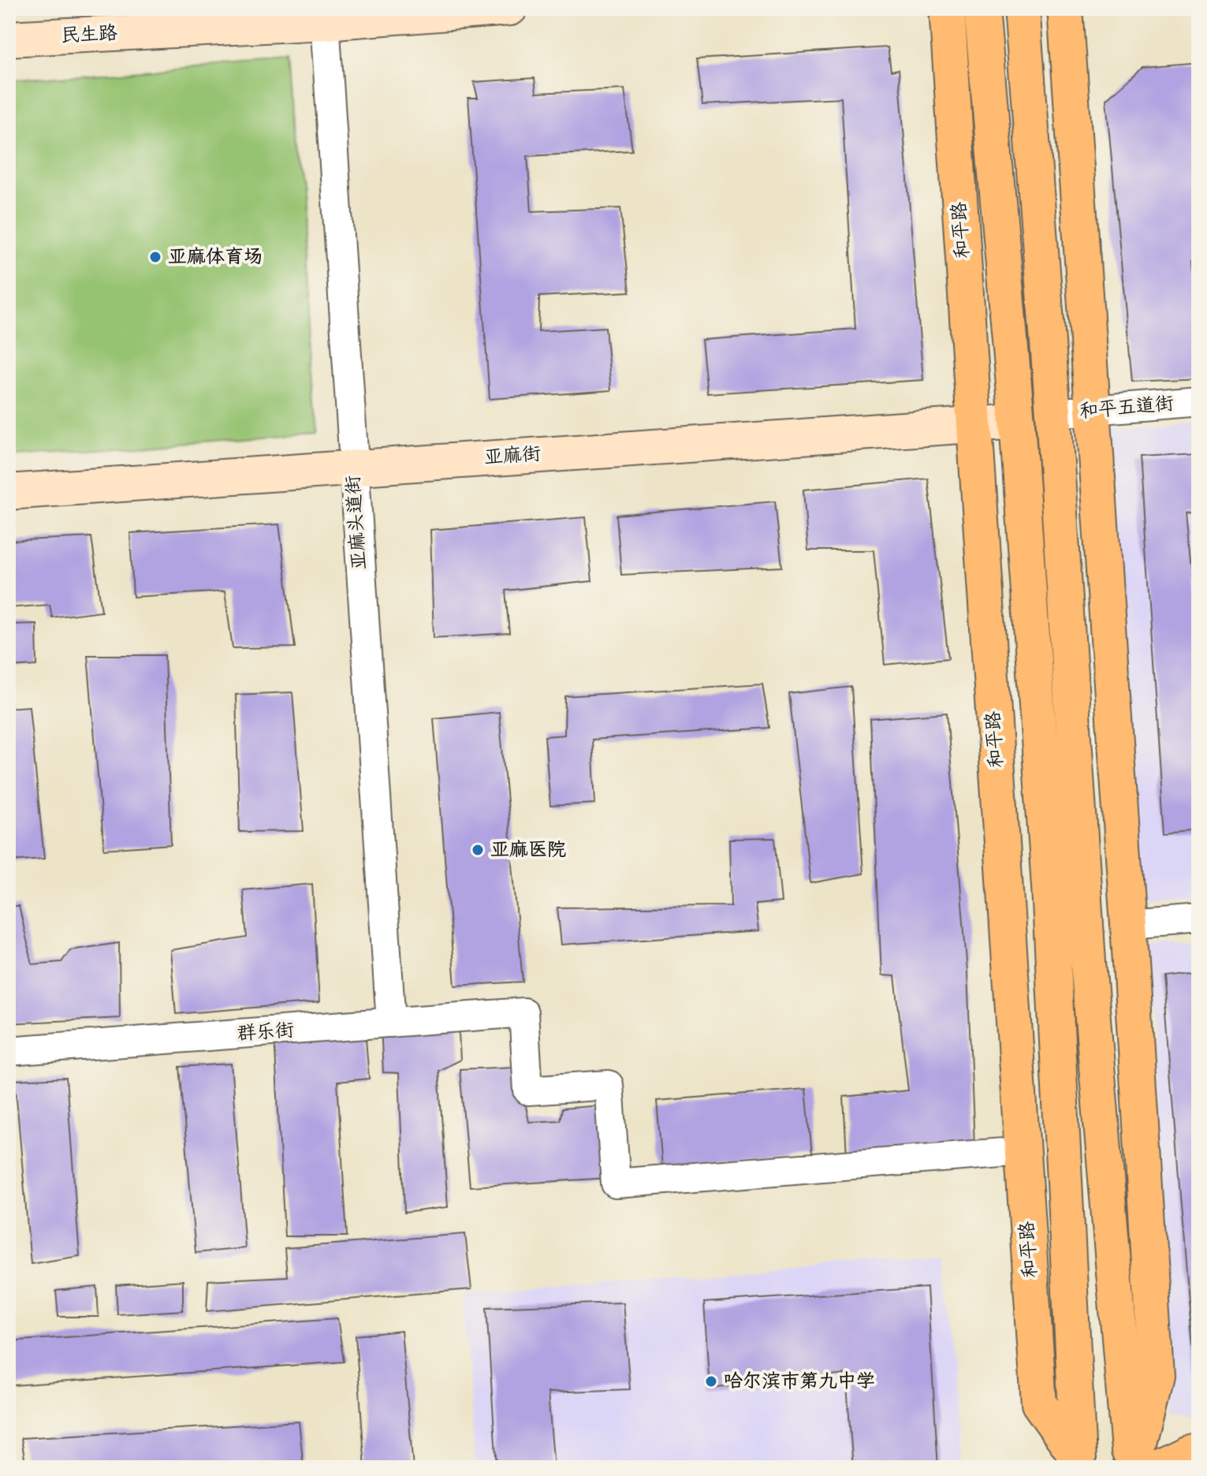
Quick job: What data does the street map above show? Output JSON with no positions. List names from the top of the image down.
{
  "streets": {
    "main road": ["和平路"],
    "street": [
      "民生路",
      "和平五道街",
      "亚麻街",
      "亚麻头道街",
      "群乐街"
    ]
  },
  "crossings": [
    ["民生路", "亚麻头道街"],
    ["和平路", "亚麻街"],
    ["和平路", "群乐街"],
    ["亚麻街", "亚麻头道街"],
    ["亚麻头道街", "群乐街"]
  ],
  "places": ["亚麻体育场", "亚麻医院", "哈尔滨市第九中学"]
}
